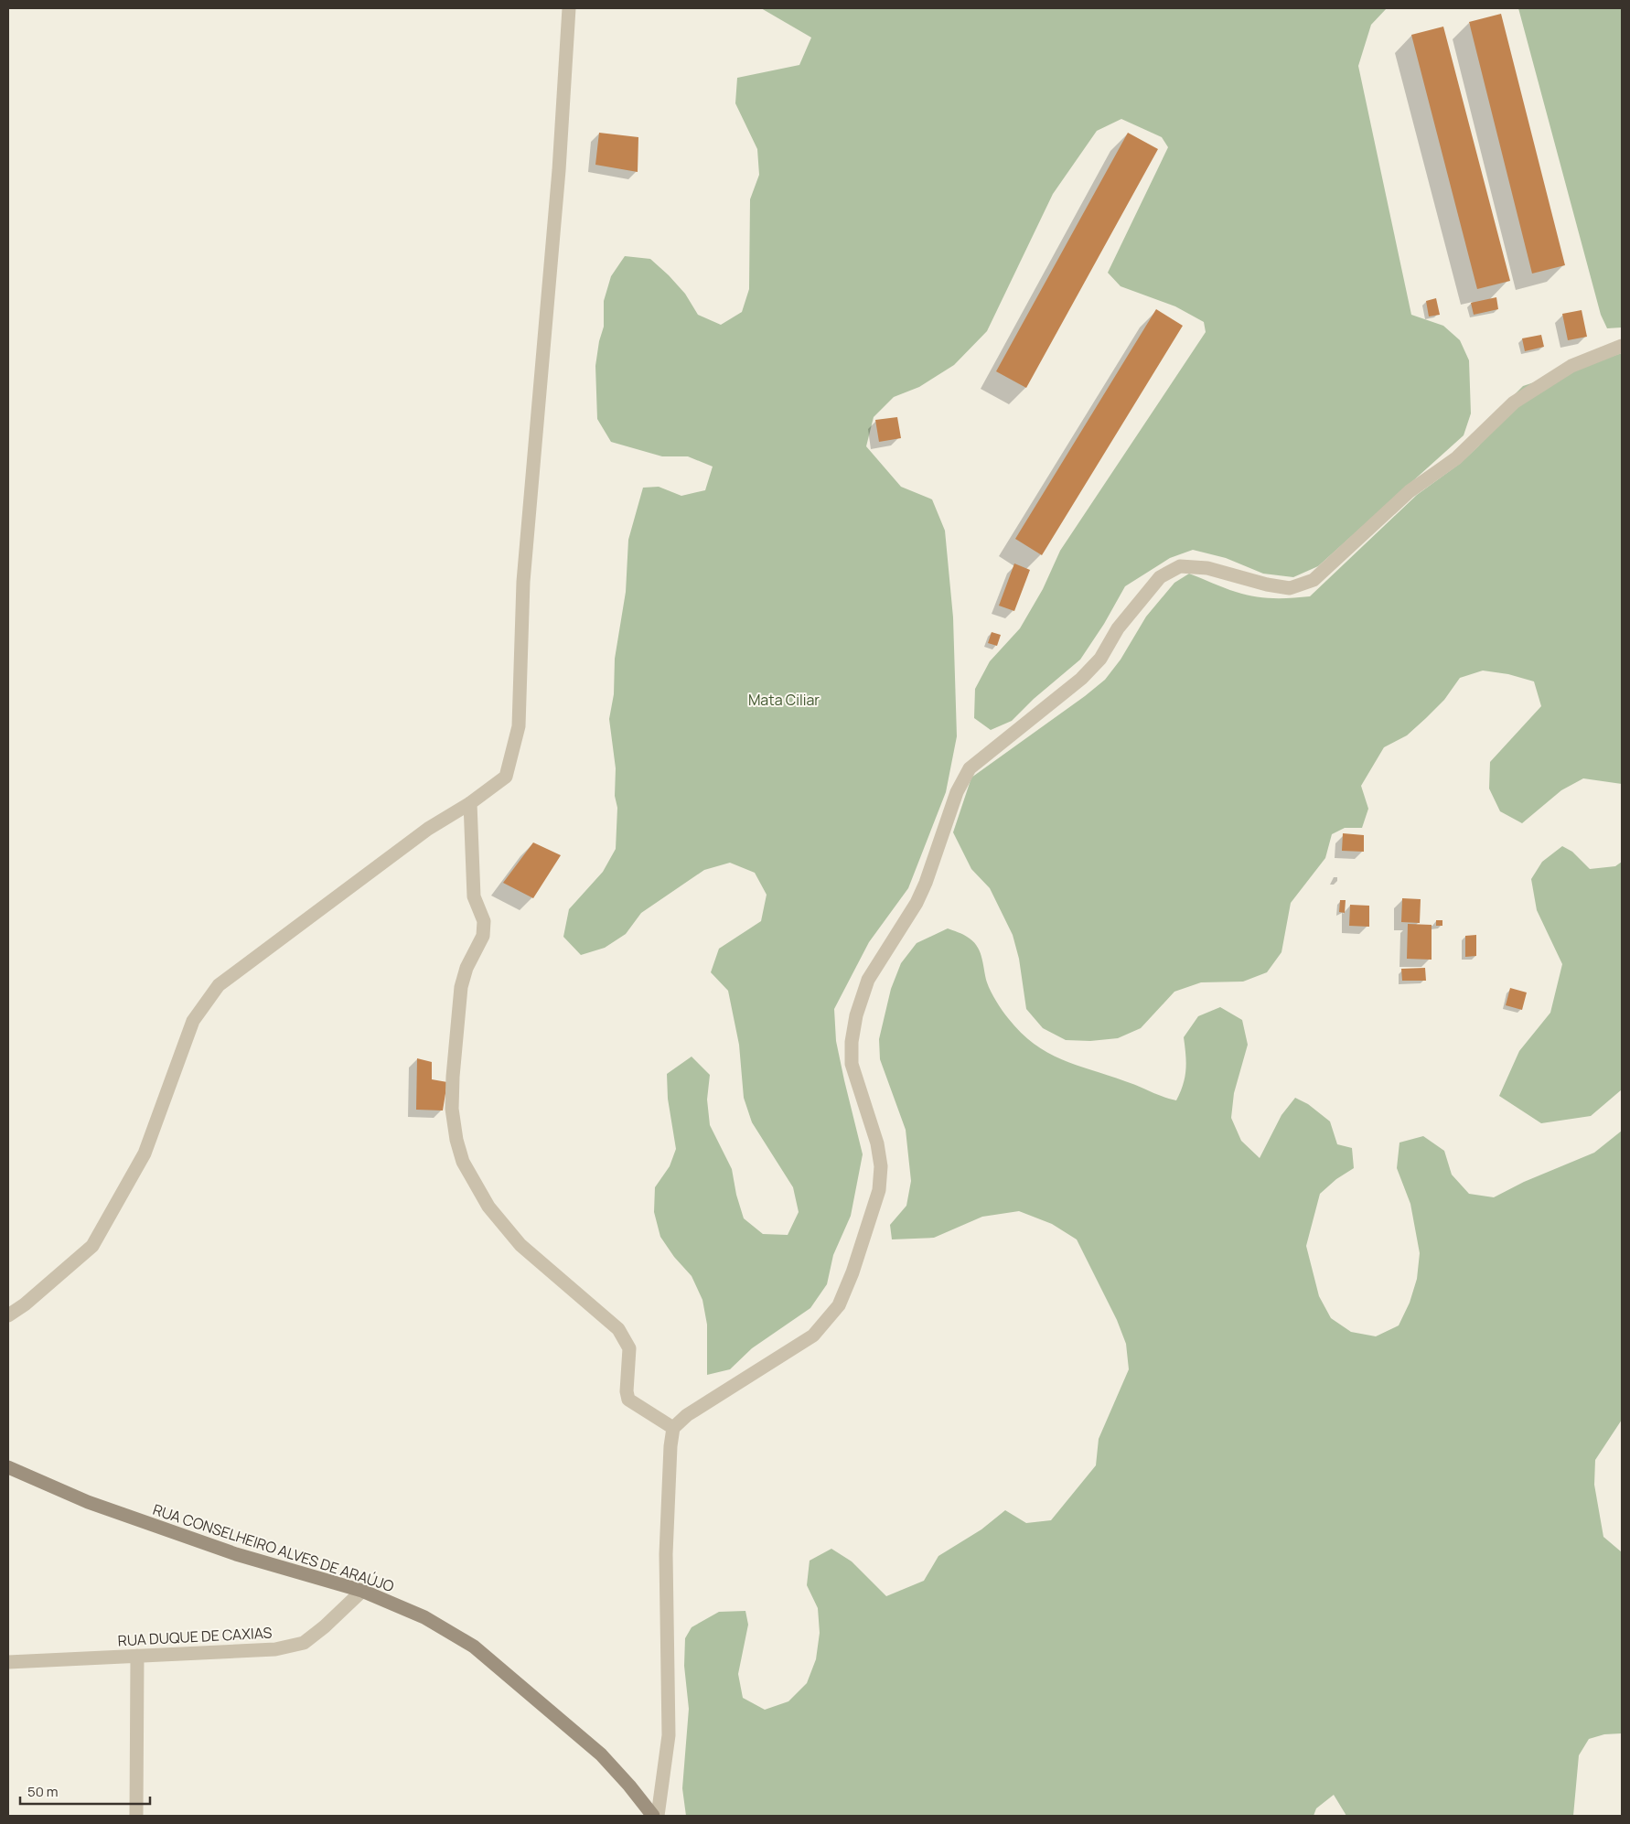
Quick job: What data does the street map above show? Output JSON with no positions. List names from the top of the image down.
{
  "streets": {
    "street": ["RUA CONSELHEIRO ALVES DE ARAÚJO", "RUA DUQUE DE CAXIAS"]
  },
  "crossings": [
    ["RUA CONSELHEIRO ALVES DE ARAÚJO", "RUA DUQUE DE CAXIAS"]
  ],
  "parks": ["Mata Ciliar"],
  "scale_bar": "50 m"
}
